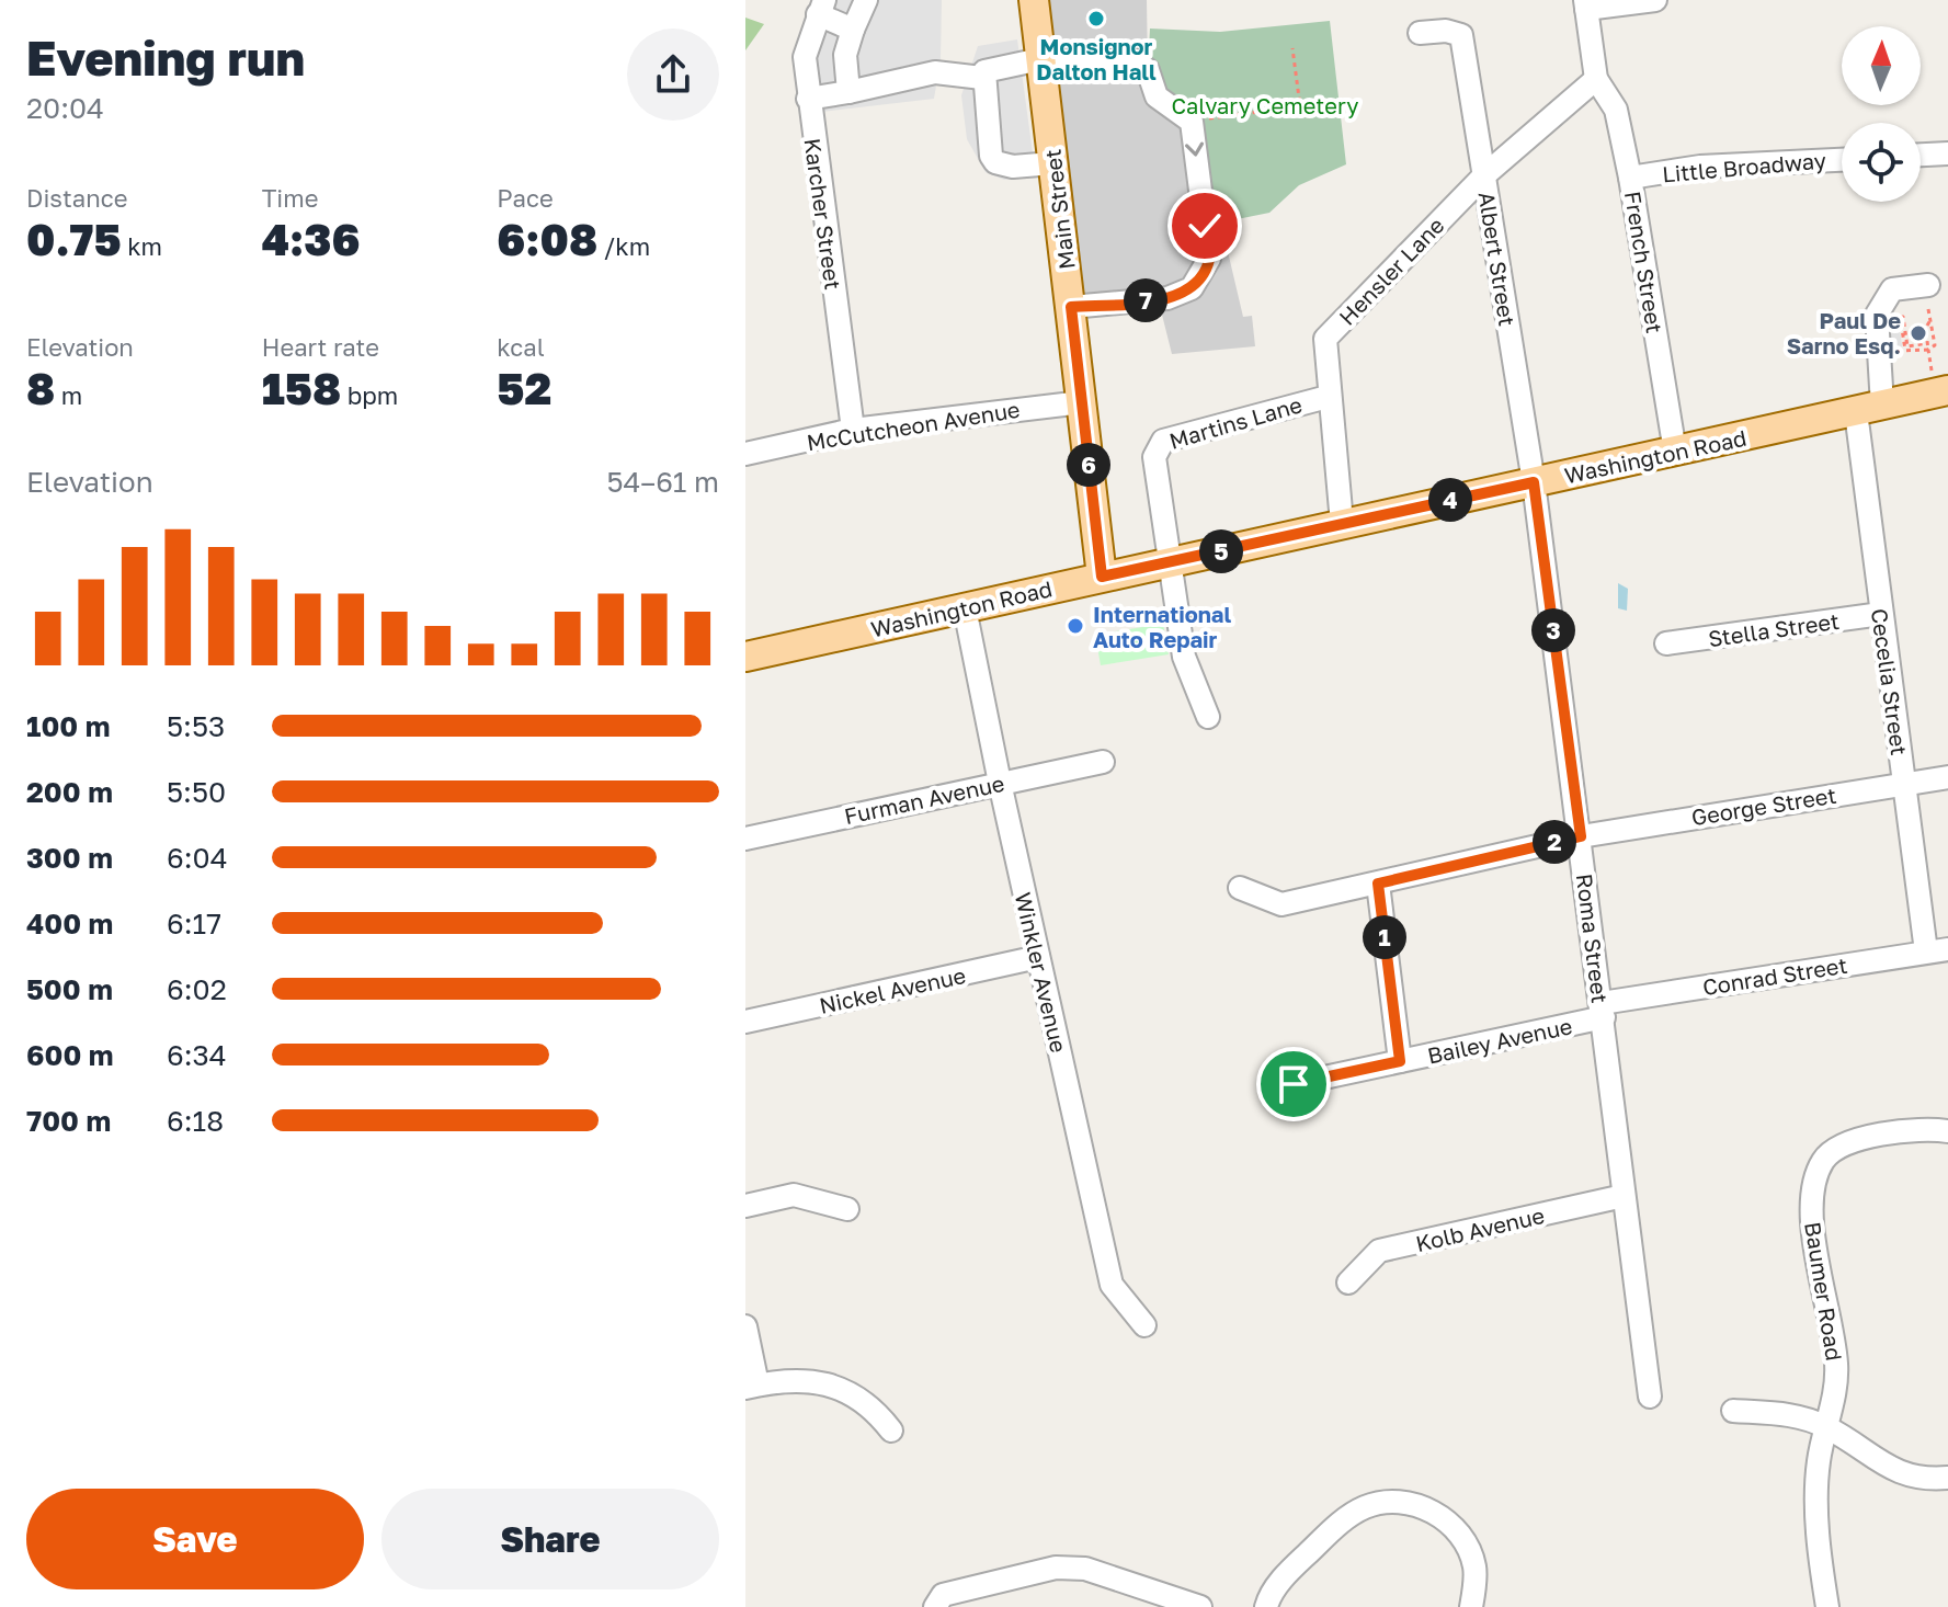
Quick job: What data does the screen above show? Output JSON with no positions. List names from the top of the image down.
{
  "streets": {
    "main road": ["Main Street", "Washington Road"],
    "street": [
      "Little Broadway",
      "Karcher Street",
      "Albert Street",
      "French Street",
      "Hensler Lane",
      "Martins Lane",
      "McCutcheon Avenue",
      "Stella Street",
      "Cecelia Street",
      "Furman Avenue",
      "George Street",
      "Roma Street",
      "Winkler Avenue",
      "Conrad Street",
      "Nickel Avenue",
      "Bailey Avenue",
      "Kolb Avenue",
      "Baumer Road"
    ]
  },
  "crossings": [
    ["Little Broadway", "French Street"],
    ["Main Street", "McCutcheon Avenue"],
    ["Main Street", "Washington Road"],
    ["Karcher Street", "McCutcheon Avenue"],
    ["Albert Street", "Hensler Lane"],
    ["Albert Street", "Washington Road"],
    ["Albert Street", "Roma Street"],
    ["French Street", "Hensler Lane"],
    ["French Street", "Washington Road"],
    ["Hensler Lane", "Martins Lane"],
    ["Hensler Lane", "Washington Road"],
    ["Martins Lane", "Washington Road"],
    ["Washington Road", "Cecelia Street"],
    ["Washington Road", "Roma Street"],
    ["Washington Road", "Winkler Avenue"],
    ["Stella Street", "Cecelia Street"],
    ["Cecelia Street", "George Street"],
    ["Cecelia Street", "Conrad Street"],
    ["Furman Avenue", "Winkler Avenue"],
    ["George Street", "Roma Street"],
    ["Roma Street", "Conrad Street"],
    ["Roma Street", "Bailey Avenue"],
    ["Roma Street", "Kolb Avenue"],
    ["Winkler Avenue", "Nickel Avenue"],
    ["Conrad Street", "Bailey Avenue"]
  ],
  "parks": ["Calvary Cemetery"],
  "places": ["Monsignor Dalton Hall", "Paul De Sarno Esq.", "International Auto Repair"],
  "north": "top",
  "page": {
    "heading": ["Evening run", "20:04"],
    "stats": [
      ["Distance", "0.75 km"],
      ["Time", "4:36"],
      ["Pace", "6:08 /km"],
      ["Elevation", "8 m"],
      ["Heart rate", "158 bpm"],
      ["kcal", "52"]
    ],
    "pins": [
      "7",
      "6",
      "4",
      "5",
      "3",
      "2",
      "1"
    ],
    "chart": ["Elevation", "54–61 m"],
    "list": [
      {
        "name": "100 m",
        "note": "5:53"
      },
      {
        "name": "200 m",
        "note": "5:50"
      },
      {
        "name": "300 m",
        "note": "6:04"
      },
      {
        "name": "400 m",
        "note": "6:17"
      },
      {
        "name": "500 m",
        "note": "6:02"
      },
      {
        "name": "600 m",
        "note": "6:34"
      },
      {
        "name": "700 m",
        "note": "6:18"
      }
    ],
    "buttons": ["Save", "Share"]
  }
}
